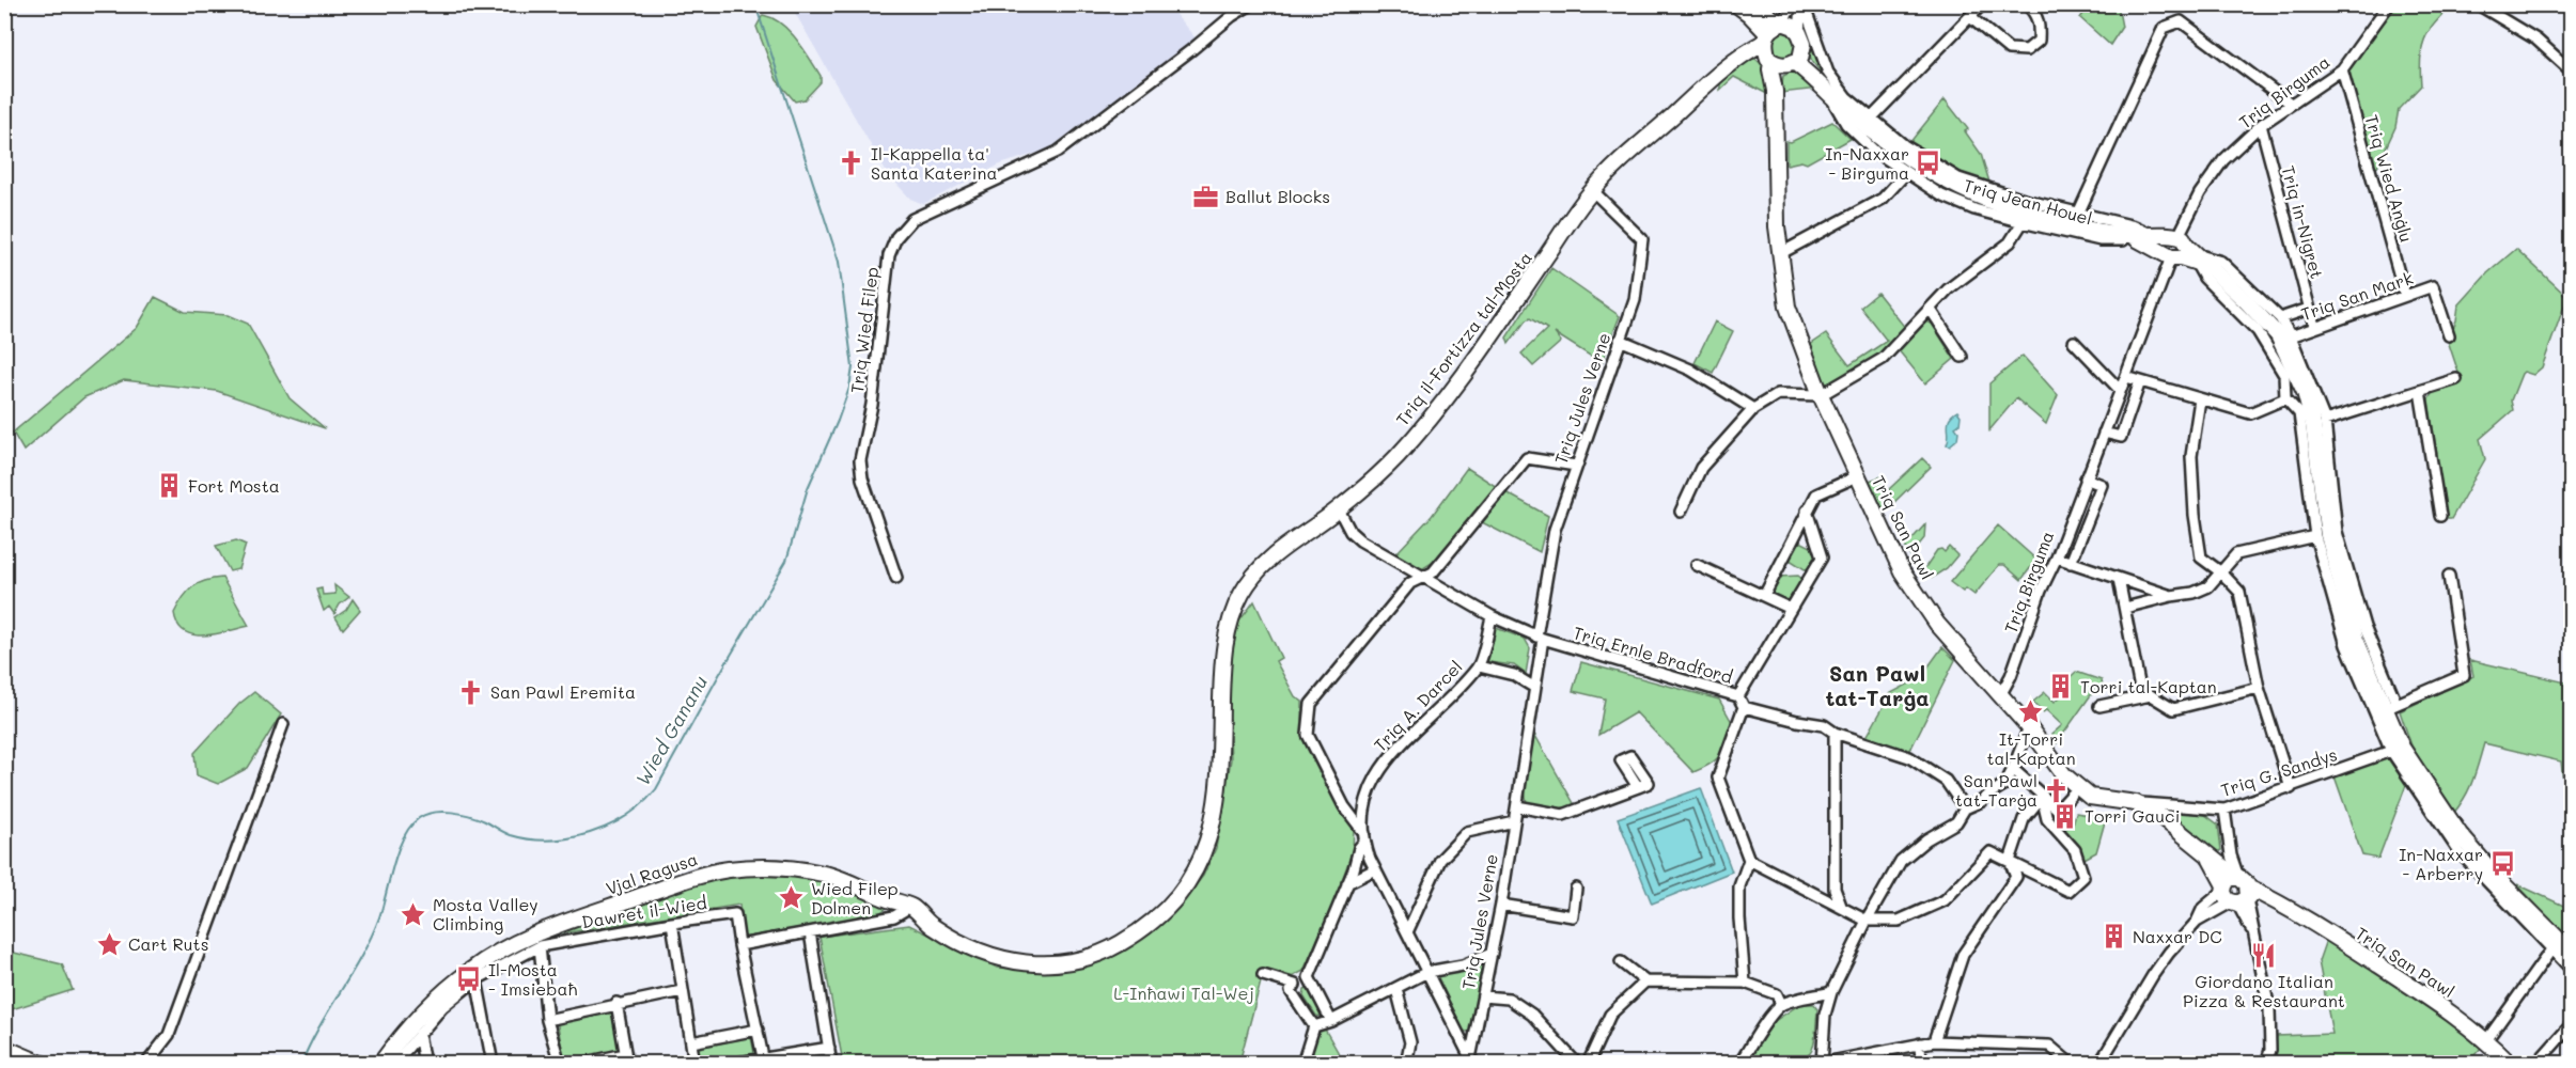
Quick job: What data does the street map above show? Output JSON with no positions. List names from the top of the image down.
{
  "streets": {
    "main road": [
      "Triq Jean Houel",
      "Triq il-Fortizza tal-Mosta",
      "Triq San Pawl",
      "Vjal Ragusa"
    ],
    "street": [
      "Triq Birguma",
      "Triq Wied Anġlu",
      "Triq in-Nigret",
      "Triq San Mark",
      "Triq Wied Filep",
      "Triq Jules Verne",
      "Triq Ernle Bradford",
      "Triq A. Darcel",
      "Triq G. Sandys",
      "Dawret il-Wied"
    ]
  },
  "crossings": [
    ["Triq Birguma", "Triq Wied Anġlu"],
    ["Triq Birguma", "Triq Jean Houel"],
    ["Triq Birguma", "Triq in-Nigret"],
    ["Triq Birguma", "Triq San Pawl"],
    ["Triq Wied Anġlu", "Triq San Mark"],
    ["Triq Jean Houel", "Triq San Pawl"],
    ["Triq in-Nigret", "Triq San Mark"],
    ["Triq il-Fortizza tal-Mosta", "Triq Jules Verne"],
    ["Triq il-Fortizza tal-Mosta", "Triq Ernle Bradford"],
    ["Triq il-Fortizza tal-Mosta", "Vjal Ragusa"],
    ["Triq Jules Verne", "Triq Ernle Bradford"],
    ["Triq Jules Verne", "Triq A. Darcel"],
    ["Triq San Pawl", "Triq G. Sandys"],
    ["Triq Ernle Bradford", "Triq A. Darcel"],
    ["Vjal Ragusa", "Dawret il-Wied"]
  ],
  "districts": ["San Pawl tat-Tarġa"],
  "water": ["Wied Gananu"],
  "parks": ["L-Inħawi Tal-Wej"],
  "places": {
    "church": ["Il-Kappella ta' Santa Katerina", "San Pawl Eremita", "San Pawl tat-Tarġa"],
    "bus stop": ["In-Naxxar - Birguma", "In-Naxxar - Arberry", "Il-Mosta - Imsiebaħ"],
    "office": ["Ballut Blocks"],
    "building": [
      "Fort Mosta",
      "Torri tal-Kaptan",
      "Torri Gauci",
      "Naxxar DC"
    ],
    "place": [
      "It-Torri tal-Kaptan",
      "Wied Filep Dolmen",
      "Mosta Valley Climbing",
      "Cart Ruts"
    ],
    "restaurant": ["Giordano Italian Pizza & Restaurant"]
  }
}
